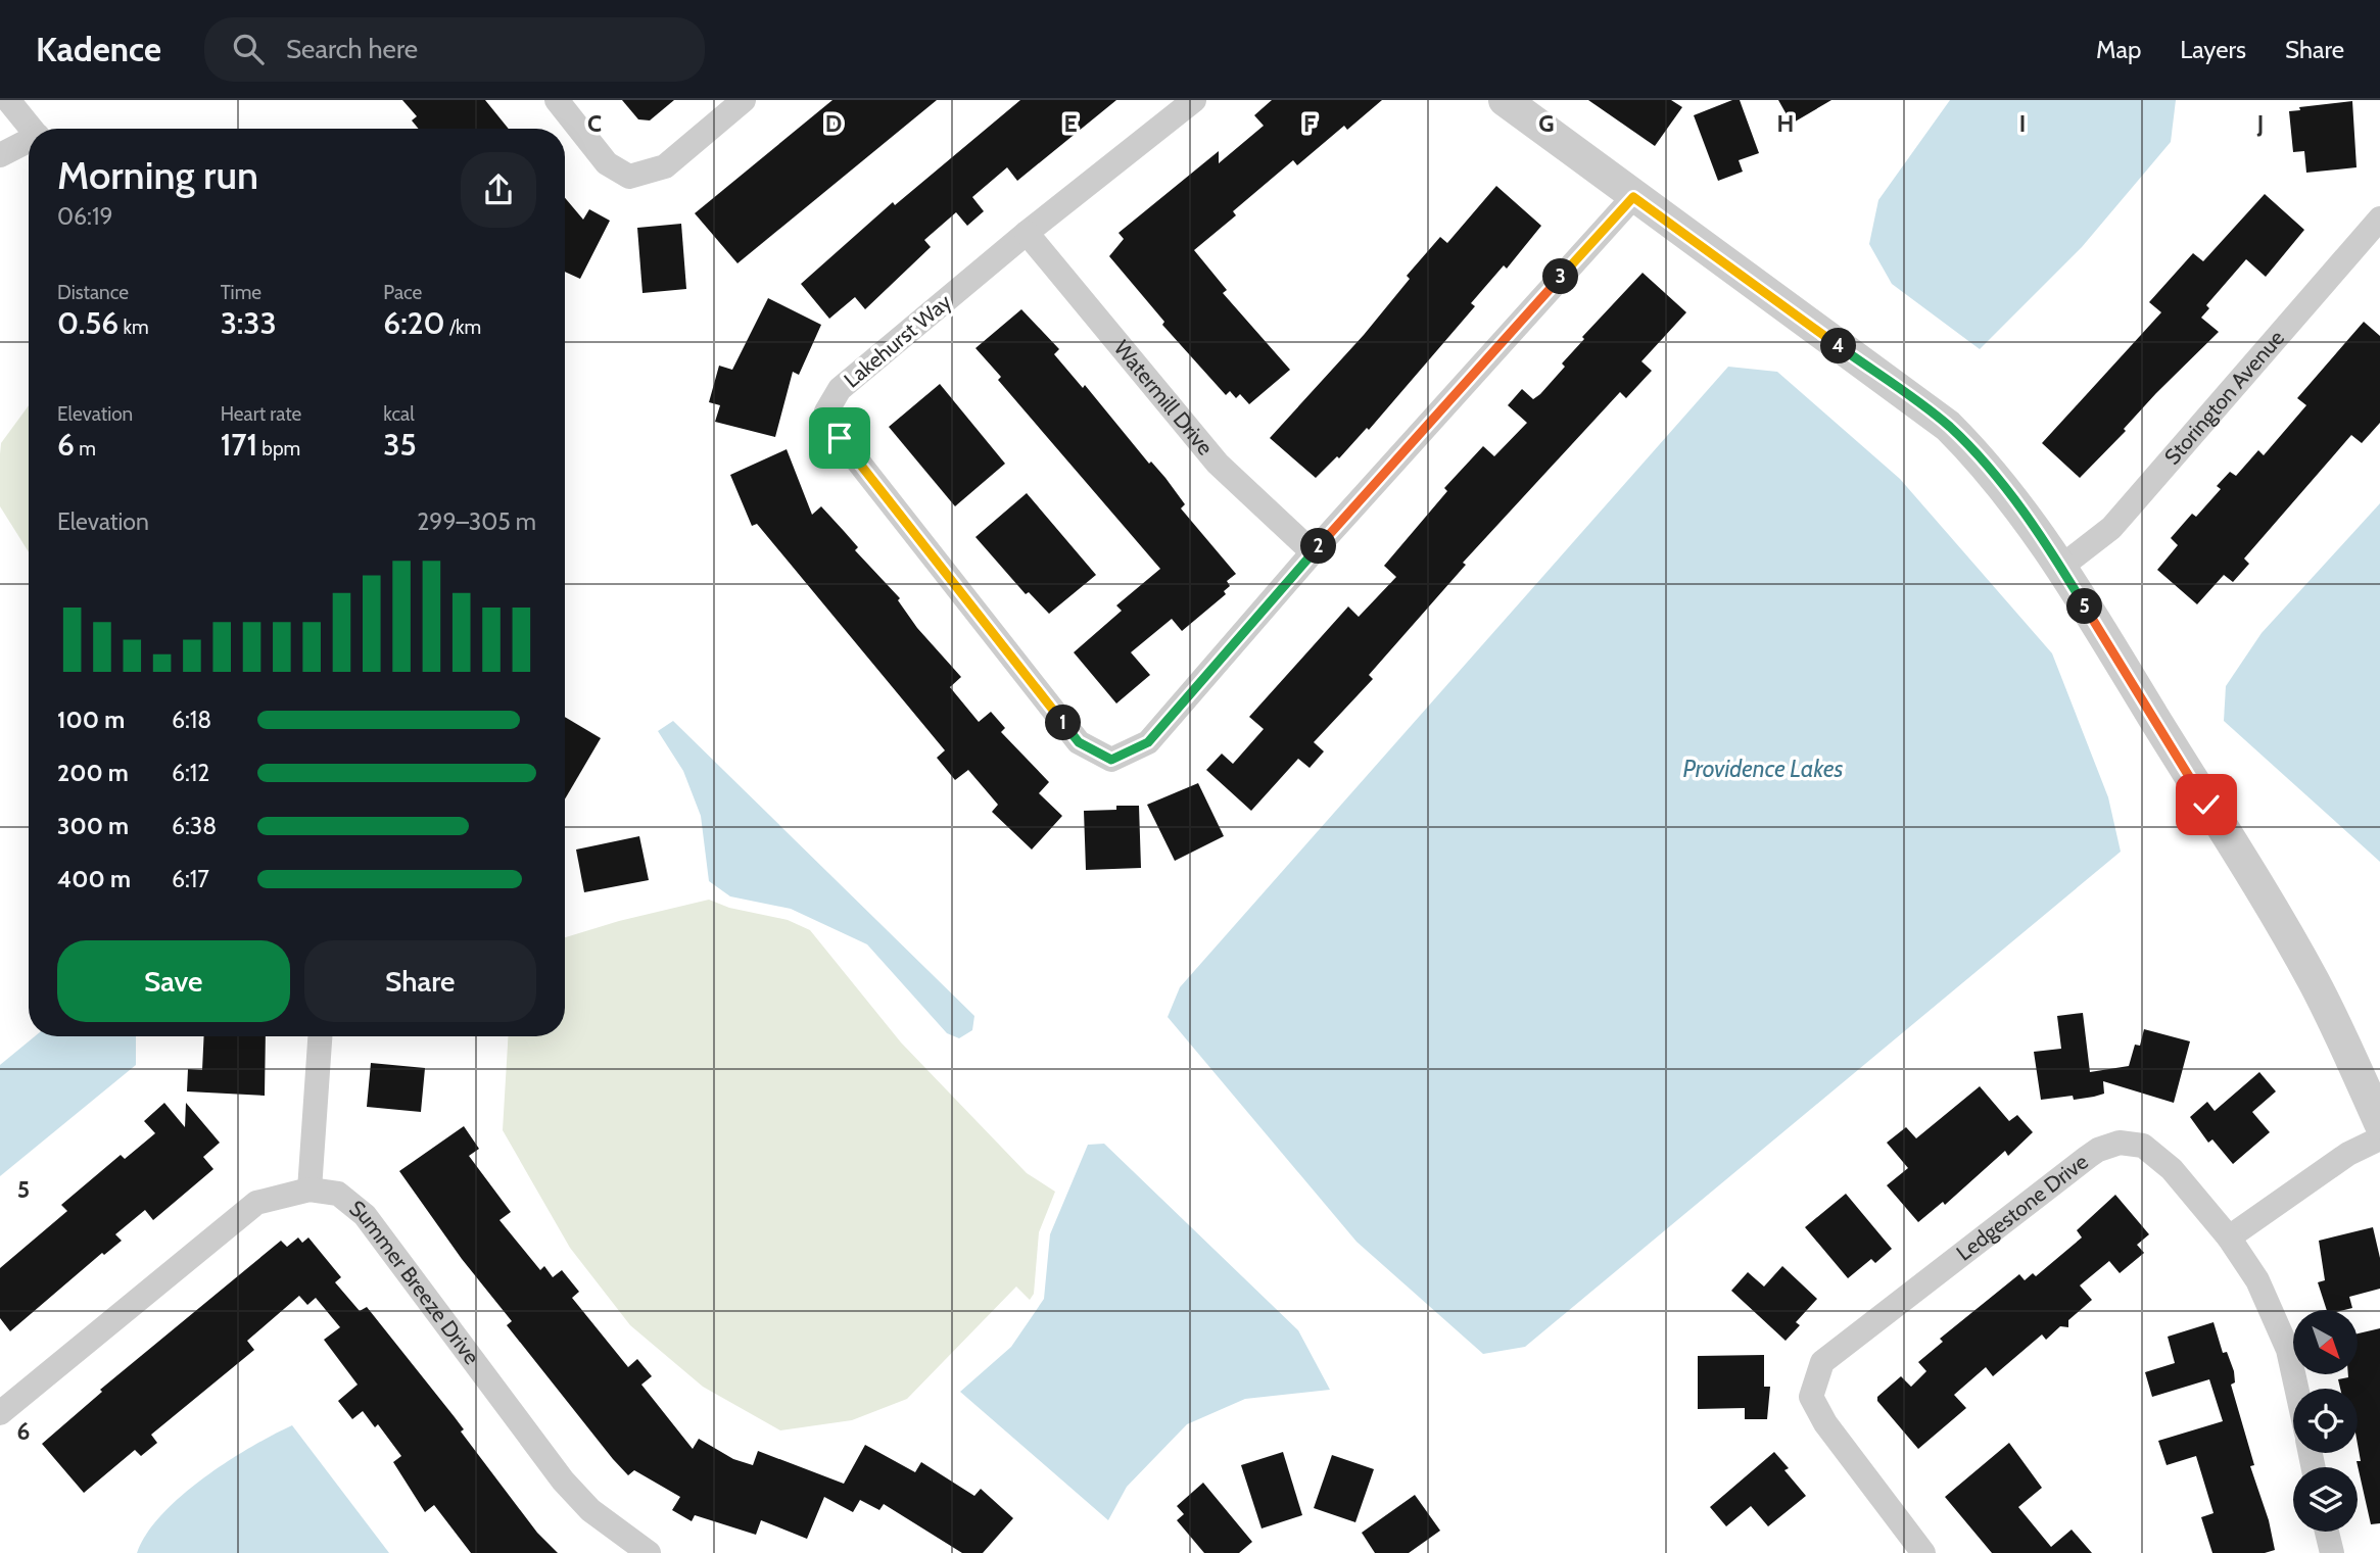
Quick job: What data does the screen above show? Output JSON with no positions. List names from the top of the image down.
{
  "streets": {
    "street": [
      "Lakehurst Way",
      "Watermill Drive",
      "Storington Avenue",
      "Ledgestone Drive",
      "Summer Breeze Drive"
    ]
  },
  "crossings": [
    ["Lakehurst Way", "Watermill Drive"]
  ],
  "water": ["Providence Lakes"],
  "north": "bottom right",
  "page": {
    "header": "Kadence",
    "search": "Search here",
    "nav": ["Map", "Layers", "Share"],
    "heading": ["Morning run", "06:19"],
    "stats": [
      ["Distance", "0.56 km"],
      ["Time", "3:33"],
      ["Pace", "6:20 /km"],
      ["Elevation", "6 m"],
      ["Heart rate", "171 bpm"],
      ["kcal", "35"]
    ],
    "pins": [
      "3",
      "4",
      "2",
      "5",
      "1"
    ],
    "chart": ["Elevation", "299–305 m"],
    "list": [
      {
        "name": "100 m",
        "note": "6:18"
      },
      {
        "name": "200 m",
        "note": "6:12"
      },
      {
        "name": "300 m",
        "note": "6:38"
      },
      {
        "name": "400 m",
        "note": "6:17"
      }
    ],
    "buttons": ["Save", "Share"]
  },
  "grid": {
    "columns": [
      "C",
      "D",
      "E",
      "F",
      "G",
      "H",
      "I",
      "J"
    ],
    "rows": ["5", "6"]
  }
}
